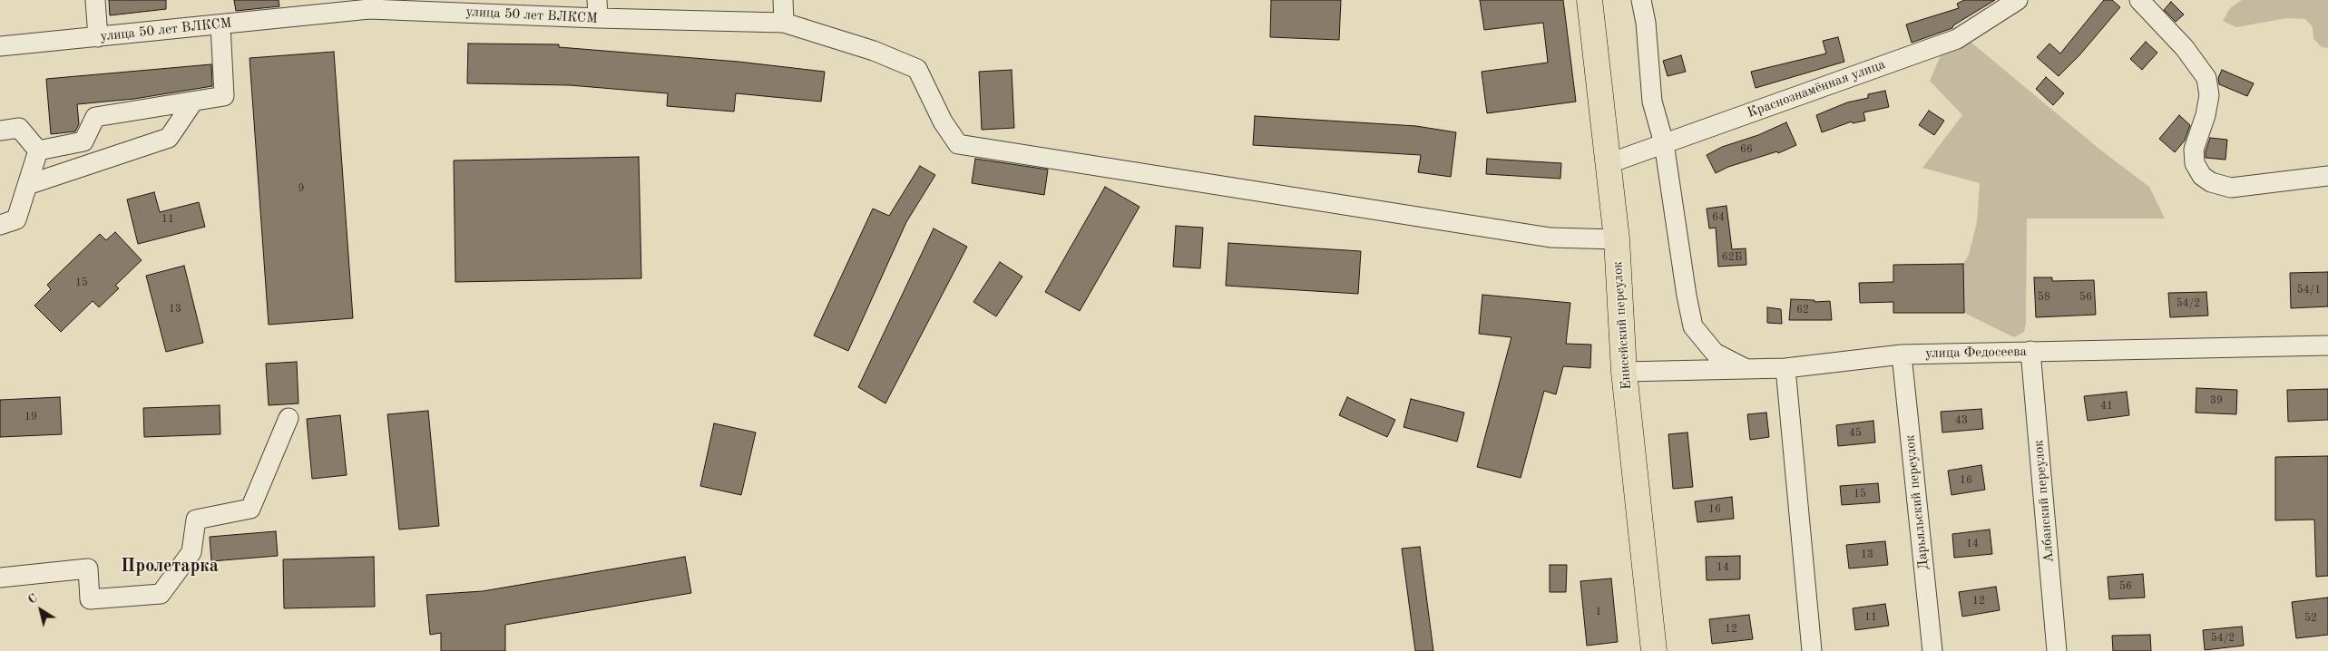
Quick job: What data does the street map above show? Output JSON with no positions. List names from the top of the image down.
{
  "streets": {
    "main road": ["Енисейский переулок"],
    "street": [
      "улица 50 лет ВЛКСМ",
      "Краснознамённая улица",
      "улица Федосеева",
      "Албанский переулок",
      "Дарьяльский переулок"
    ]
  },
  "crossings": [
    ["улица 50 лет ВЛКСМ", "Енисейский переулок"],
    ["Краснознамённая улица", "Енисейский переулок"],
    ["Енисейский переулок", "улица Федосеева"],
    ["улица Федосеева", "Албанский переулок"],
    ["улица Федосеева", "Дарьяльский переулок"]
  ],
  "districts": ["Пролетарка"],
  "house_numbers": [
    "66",
    "9",
    "64",
    "11",
    "62Б",
    "15",
    "54/1",
    "58",
    "56",
    "54/2",
    "13",
    "62",
    "39",
    "41",
    "19",
    "43",
    "45",
    "16",
    "15",
    "16",
    "14",
    "13",
    "14",
    "56",
    "12",
    "1",
    "11",
    "52",
    "12",
    "54/2"
  ],
  "north": "top left"
}
